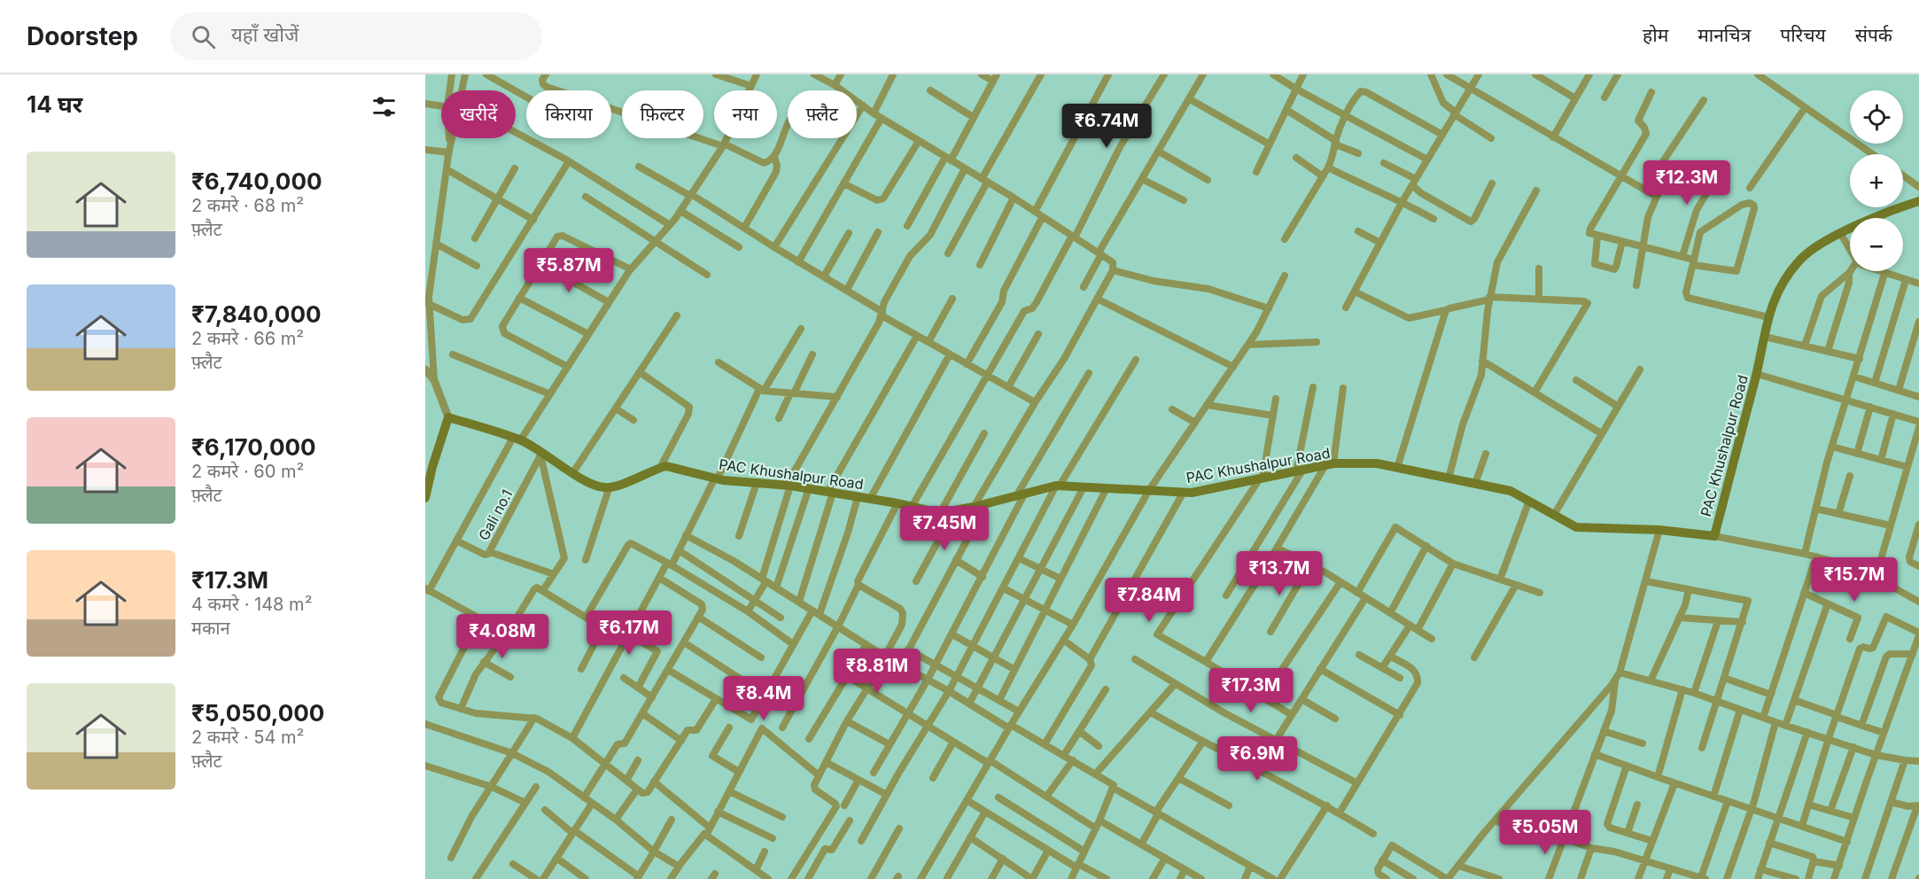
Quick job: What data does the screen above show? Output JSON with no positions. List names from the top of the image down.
{
  "streets": {
    "main road": ["PAC Khushalpur Road"],
    "street": ["Gali no.1"]
  },
  "page": {
    "header": "Doorstep",
    "search": "यहाँ खोजें",
    "nav": [
      "होम",
      "मानचित्र",
      "परिचय",
      "संपर्क"
    ],
    "heading": "14 घर",
    "map_buttons": ["+", "−"],
    "chip": [
      "खरीदें",
      "किराया",
      "फ़िल्टर",
      "नया",
      "फ़्लैट"
    ],
    "price": [
      "₹6.74M",
      "₹12.3M",
      "₹5.87M",
      "₹7.45M",
      "₹13.7M",
      "₹15.7M",
      "₹7.84M",
      "₹6.17M",
      "₹4.08M",
      "₹8.81M",
      "₹17.3M",
      "₹8.4M",
      "₹6.9M",
      "₹5.05M"
    ],
    "list": [
      {
        "name": "₹6,740,000",
        "note": "2 कमरे · 68 m² · फ़्लैट"
      },
      {
        "name": "₹7,840,000",
        "note": "2 कमरे · 66 m² · फ़्लैट"
      },
      {
        "name": "₹6,170,000",
        "note": "2 कमरे · 60 m² · फ़्लैट"
      },
      {
        "name": "₹17.3M",
        "note": "4 कमरे · 148 m² · मकान"
      },
      {
        "name": "₹5,050,000",
        "note": "2 कमरे · 54 m² · फ़्लैट"
      }
    ]
  }
}
